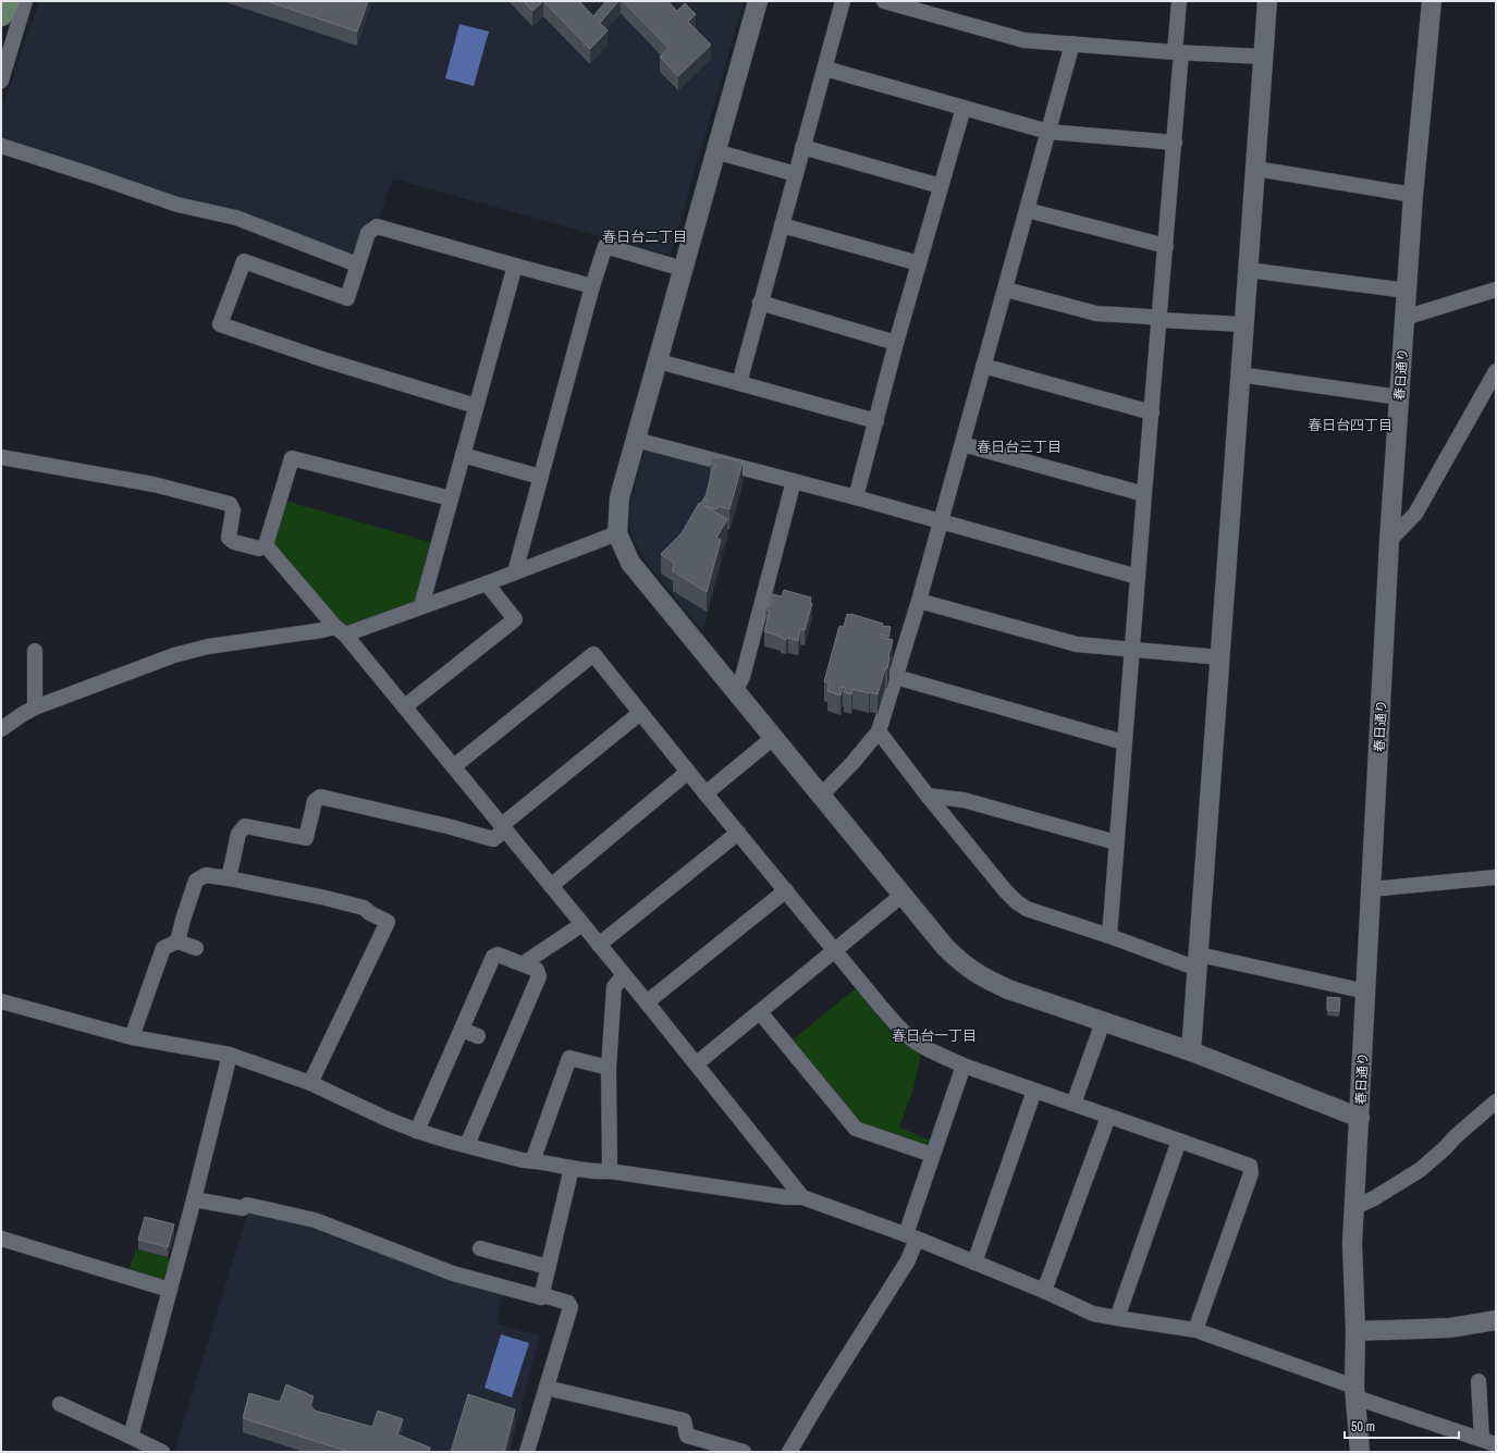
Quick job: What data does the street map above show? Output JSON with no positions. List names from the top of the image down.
{
  "streets": {
    "street": ["春日通り"]
  },
  "districts": [
    "春日台二丁目",
    "春日台四丁目",
    "春日台三丁目",
    "春日台一丁目"
  ],
  "scale_bar": "50 m"
}
